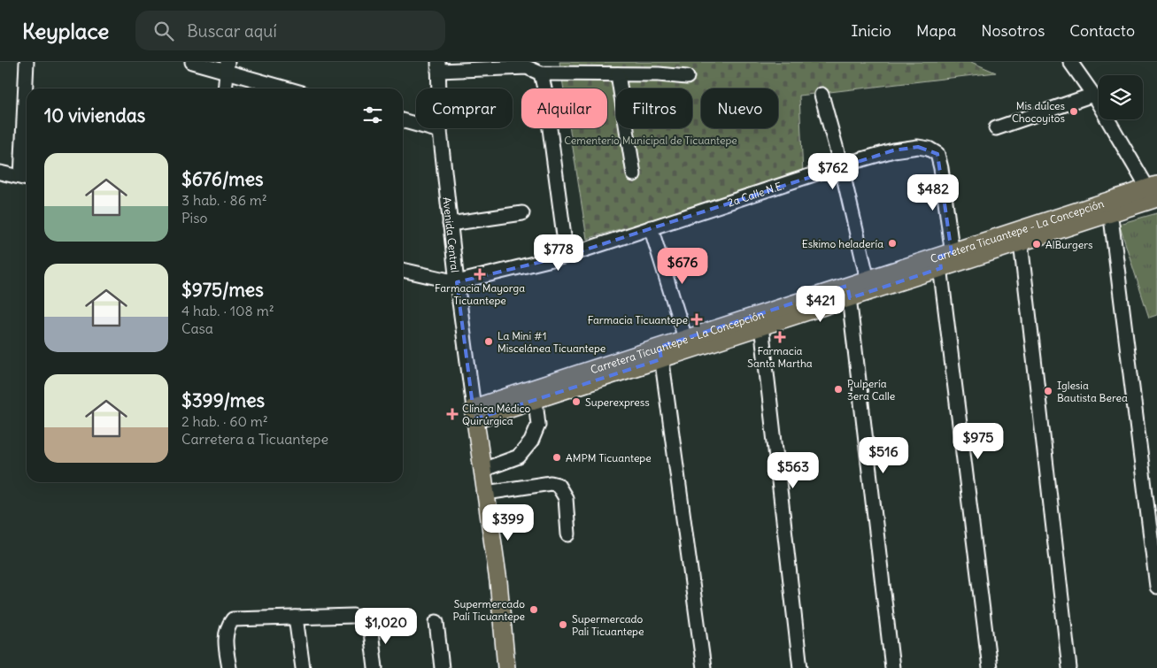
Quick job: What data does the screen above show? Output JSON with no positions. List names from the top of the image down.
{
  "streets": {
    "main road": ["Carretera Ticuantepe - La Concepción"],
    "street": ["2a Calle N.E.", "Avenida Central"]
  },
  "crossings": [
    ["2a Calle N.E.", "Carretera Ticuantepe - La Concepción"],
    ["2a Calle N.E.", "Avenida Central"],
    ["Carretera Ticuantepe - La Concepción", "Avenida Central"]
  ],
  "parks": ["Cementerio Municipal de Ticuantepe"],
  "places": {
    "other": [
      "Mis dulces Chocoyitos",
      "Eskimo heladería",
      "AlBurgers",
      "La Mini #1 Miscelánea Ticuantepe",
      "Pulpería 3era Calle",
      "Iglesia Bautista Berea",
      "Superexpress",
      "AMPM Ticuantepe",
      "Supermercado Palí Ticuantepe",
      "Supermercado Pali Ticuantepe"
    ],
    "health": [
      "Farmacia Mayorga Ticuantepe",
      "Farmacia Ticuantepe",
      "Farmacia Santa Martha",
      "Clínica Médico Quirúrgica"
    ]
  },
  "page": {
    "header": "Keyplace",
    "search": "Buscar aquí",
    "nav": [
      "Inicio",
      "Mapa",
      "Nosotros",
      "Contacto"
    ],
    "chip": [
      "Comprar",
      "Alquilar",
      "Filtros",
      "Nuevo"
    ],
    "heading": "10 viviendas",
    "list": [
      {
        "name": "$676/mes",
        "note": "3 hab. · 86 m² · Piso"
      },
      {
        "name": "$975/mes",
        "note": "4 hab. · 108 m² · Casa"
      },
      {
        "name": "$399/mes",
        "note": "2 hab. · 60 m² · Carretera a Ticuantepe"
      }
    ],
    "price": [
      "$762",
      "$482",
      "$778",
      "$676",
      "$421",
      "$975",
      "$516",
      "$563",
      "$399",
      "$1,020"
    ]
  }
}
